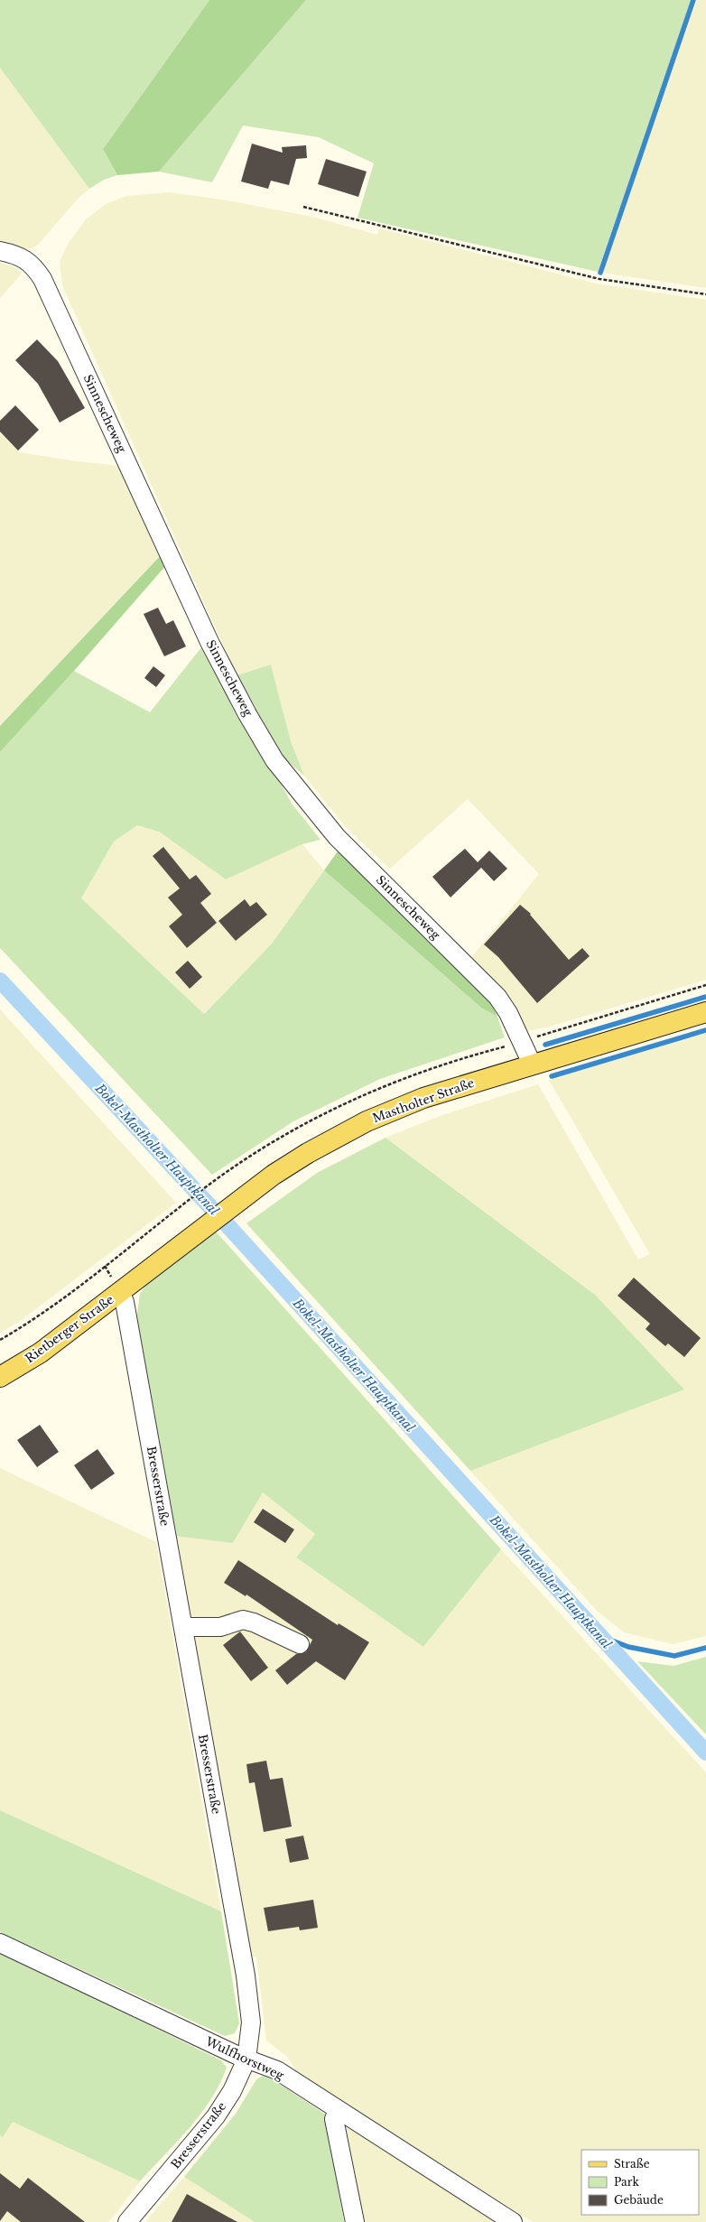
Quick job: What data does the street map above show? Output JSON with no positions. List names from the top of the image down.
{
  "streets": {
    "main road": ["Mastholter Straße", "Rietberger Straße"],
    "street": ["Sinnescheweg", "Bresserstraße", "Wulfhorstweg"]
  },
  "crossings": [
    ["Sinnescheweg", "Mastholter Straße"],
    ["Mastholter Straße", "Rietberger Straße"],
    ["Mastholter Straße", "Bresserstraße"],
    ["Rietberger Straße", "Bresserstraße"],
    ["Bresserstraße", "Wulfhorstweg"]
  ],
  "water": ["Bokel-Mastholter Hauptkanal"],
  "legend": ["Straße", "Park", "Gebäude"]
}
